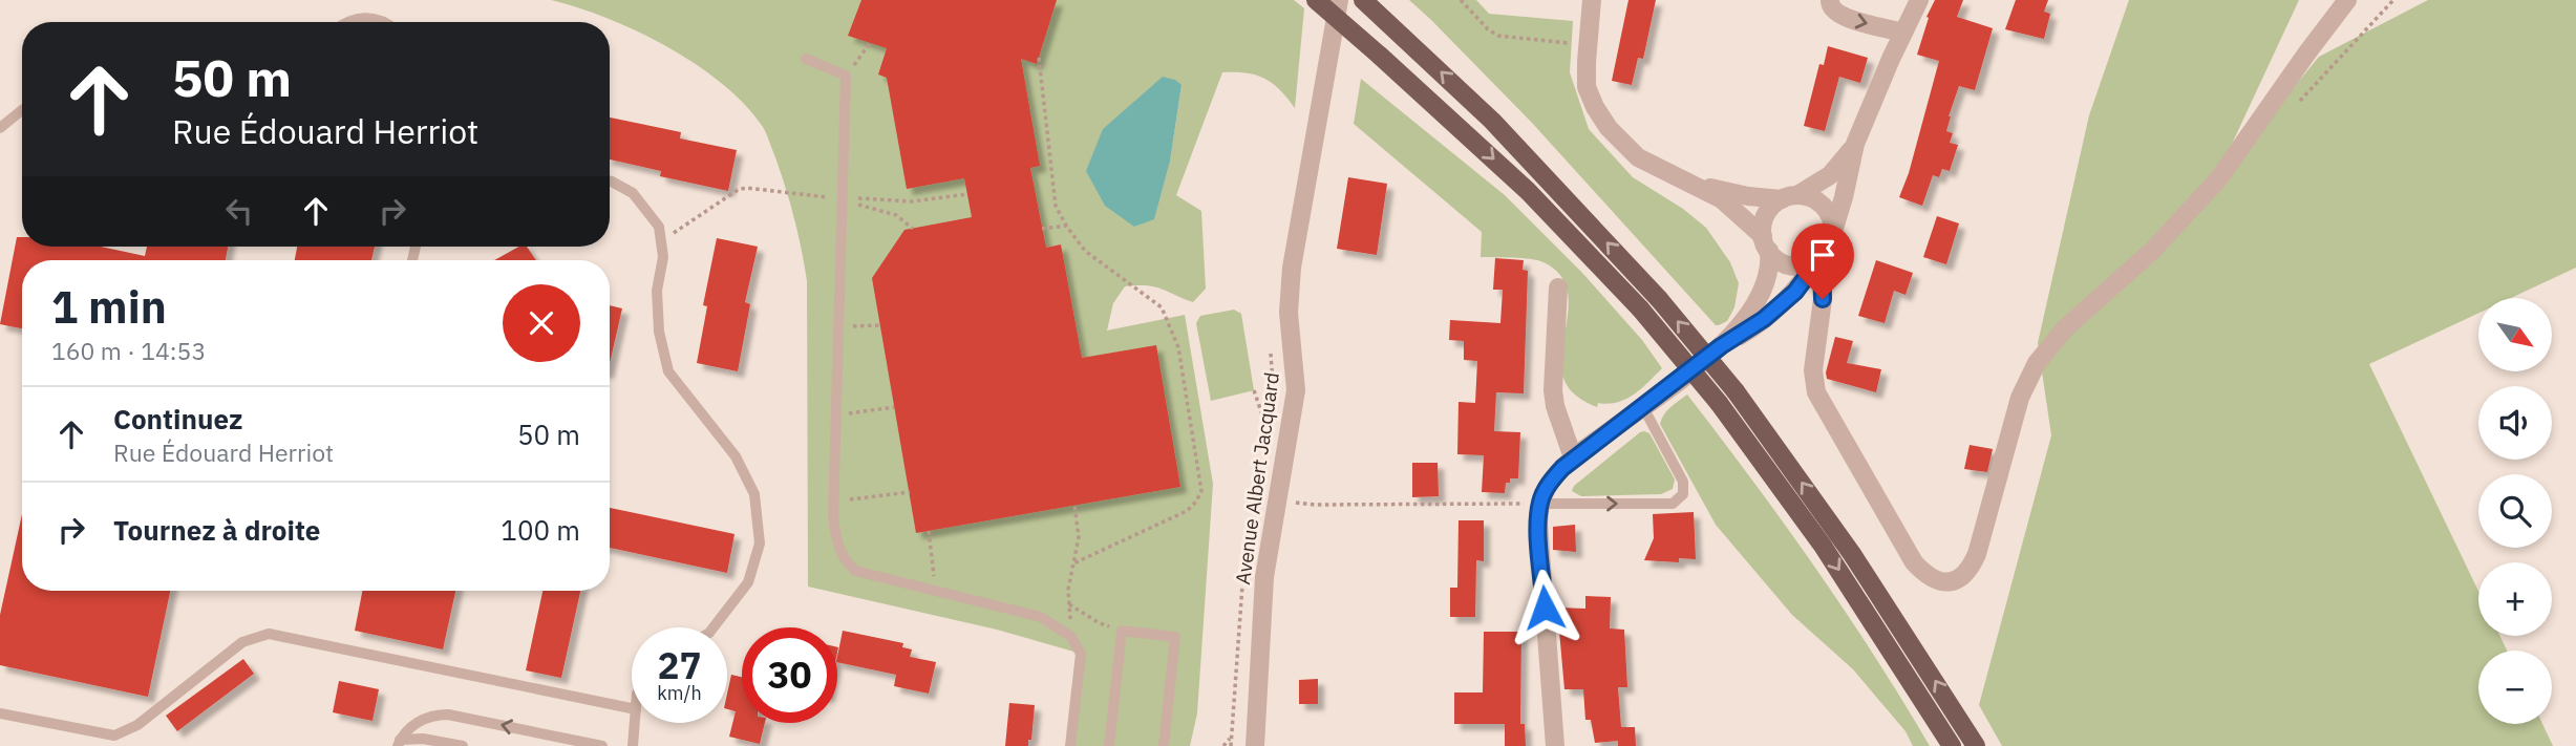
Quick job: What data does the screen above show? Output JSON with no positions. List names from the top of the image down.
{
  "streets": {
    "street": ["Avenue Albert Jacquard"]
  },
  "north": "bottom right",
  "page": {
    "turn": ["50 m", "Rue Édouard Herriot"],
    "heading": ["1 min", "160 m · 14:53"],
    "map_buttons": ["+", "−"],
    "list": [
      {
        "name": "Continuez",
        "note": "Rue Édouard Herriot",
        "value": "50 m"
      },
      {
        "name": "Tournez à droite",
        "value": "100 m"
      }
    ],
    "speed": "27 km/h",
    "limit": "30"
  }
}
